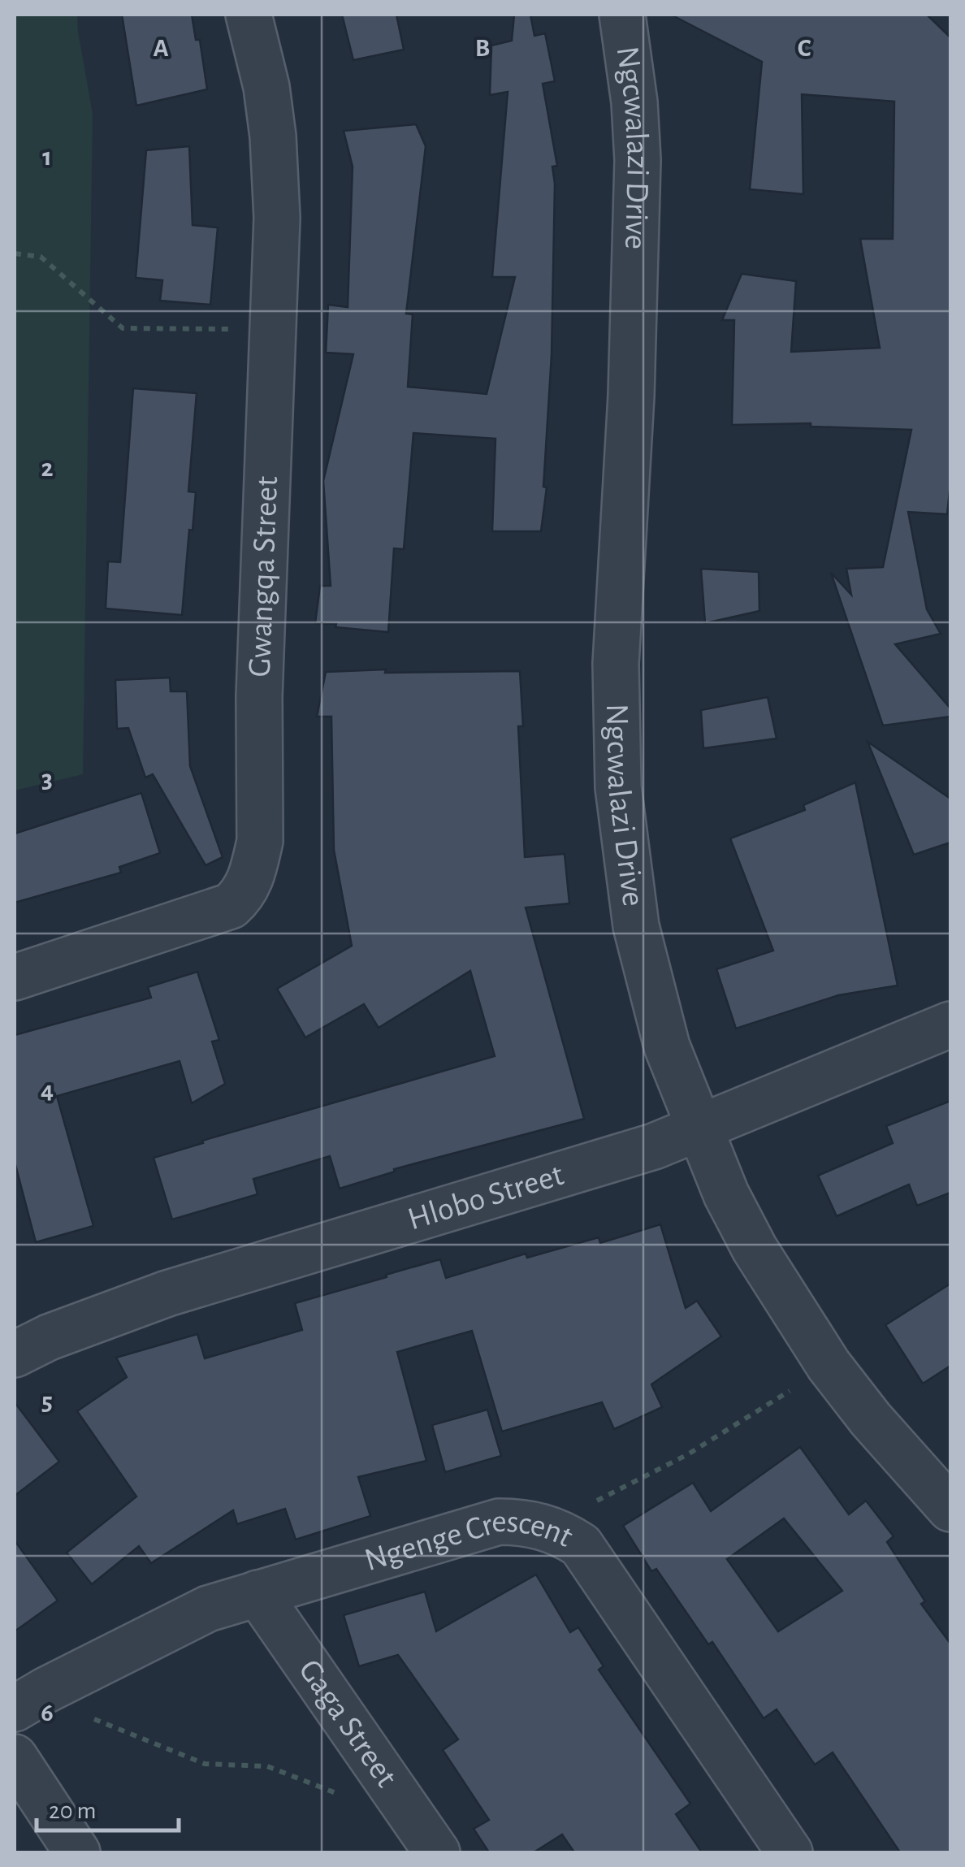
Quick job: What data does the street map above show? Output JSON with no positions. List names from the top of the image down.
{
  "streets": {
    "street": [
      "Ngcwalazi Drive",
      "Gwangqa Street",
      "Hlobo Street",
      "Ngenge Crescent",
      "Gaga Street"
    ]
  },
  "crossings": [
    ["Ngcwalazi Drive", "Hlobo Street"],
    ["Ngenge Crescent", "Gaga Street"]
  ],
  "scale_bar": "20 m",
  "grid": {
    "columns": ["A", "B", "C"],
    "rows": [
      "1",
      "2",
      "3",
      "4",
      "5",
      "6"
    ]
  }
}
